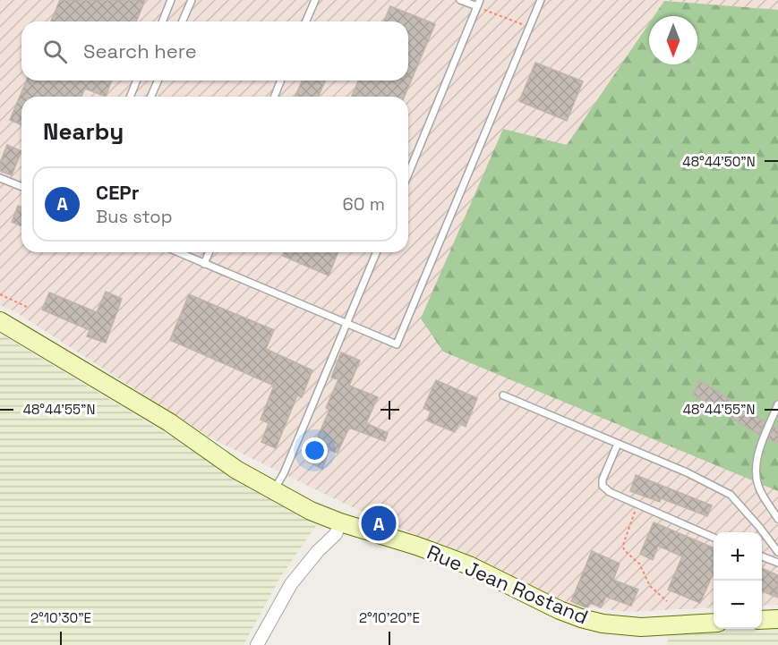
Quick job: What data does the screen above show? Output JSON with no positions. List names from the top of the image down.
{
  "streets": {
    "street": ["Rue Jean Rostand"]
  },
  "north": "bottom",
  "page": {
    "search": "Search here",
    "heading": "Nearby",
    "list": [
      {
        "mark": "A",
        "name": "CEPr",
        "note": "Bus stop",
        "value": "60 m"
      }
    ],
    "pins": "A",
    "map_buttons": ["+", "−"]
  },
  "coordinates": [
    "48°44'50\"N",
    "48°44'55\"N",
    "2°10'30\"E",
    "2°10'20\"E"
  ]
}
